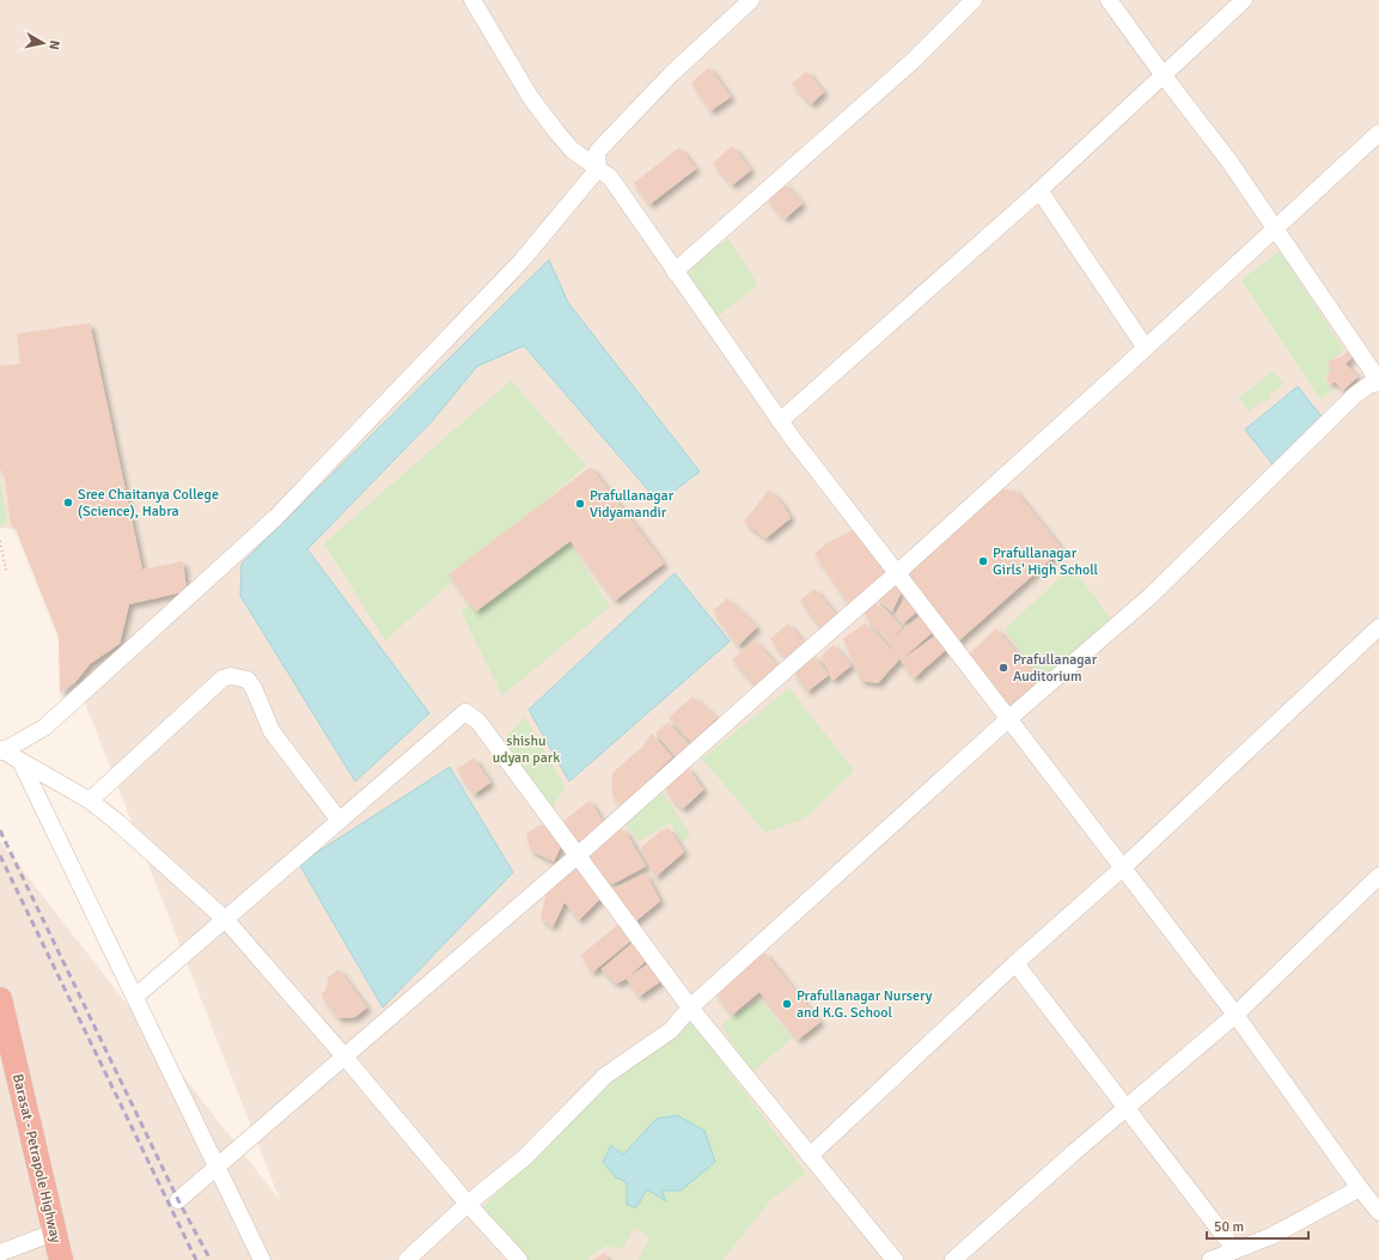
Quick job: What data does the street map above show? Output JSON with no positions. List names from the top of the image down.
{
  "streets": {
    "highway": ["Barasat - Petrapole Highway"]
  },
  "parks": ["shishu udyan park"],
  "places": [
    "Sree Chaitanya College (Science), Habra",
    "Prafullanagar Vidyamandir",
    "Prafullanagar Girls' High Scholl",
    "Prafullanagar Auditorium",
    "Prafullanagar Nursery and K.G. School"
  ],
  "scale_bar": "50 m",
  "north": "right"
}
